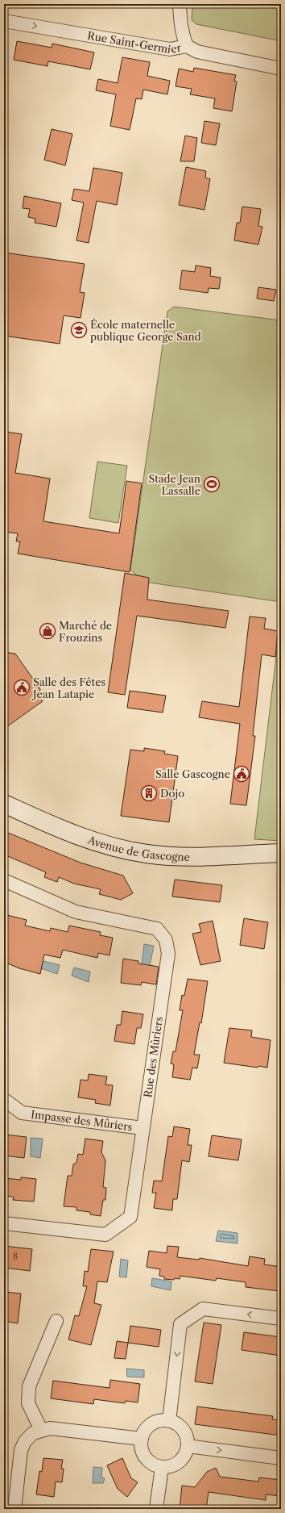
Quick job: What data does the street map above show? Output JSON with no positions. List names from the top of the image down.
{
  "streets": {
    "main road": ["Avenue de Gascogne"],
    "street": ["Rue Saint-Germier", "Rue des Mûriers", "Impasse des Mûriers"]
  },
  "crossings": [
    ["Rue des Mûriers", "Impasse des Mûriers"]
  ],
  "one_way": ["Rue Saint-Germier"],
  "places": {
    "school or university": ["École maternelle publique George Sand"],
    "sports": ["Stade Jean Lassalle"],
    "shop": ["Marché de Frouzins"],
    "public building": ["Salle des Fêtes Jean Latapie", "Salle Gascogne"],
    "building": ["Dojo"]
  },
  "house_numbers": ["8"]
}
